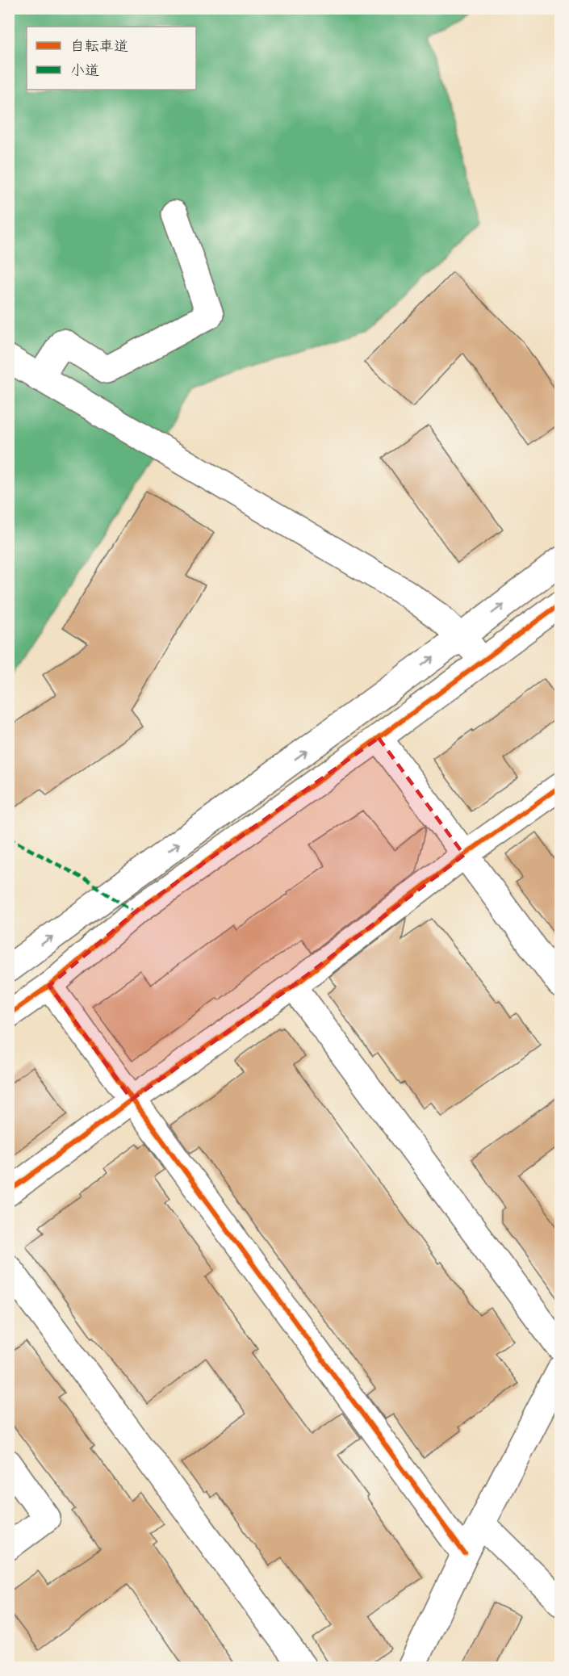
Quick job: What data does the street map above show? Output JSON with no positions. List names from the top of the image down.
{
  "legend": ["自転車道", "小道"]
}
